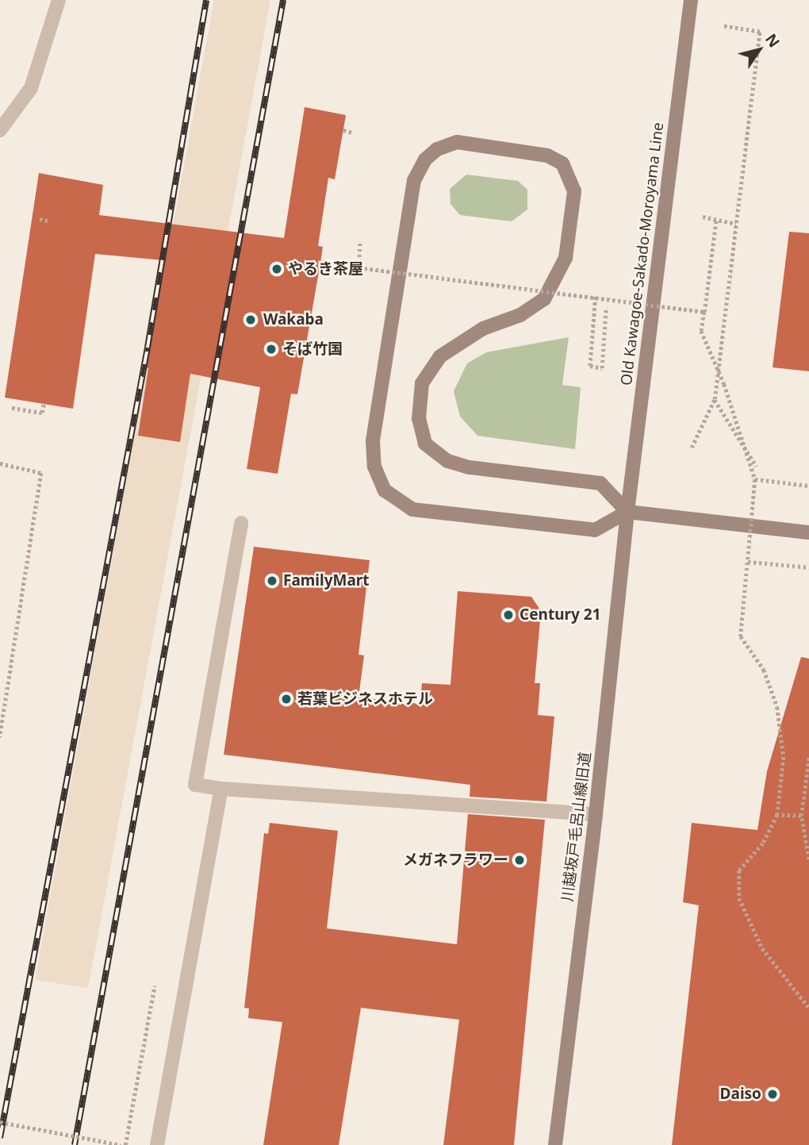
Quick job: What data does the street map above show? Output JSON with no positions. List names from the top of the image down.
{
  "streets": {
    "street": ["Old Kawagoe-Sakado-Moroyama Line", "川越坂戸毛呂山線旧道"]
  },
  "crossings": [
    ["Old Kawagoe-Sakado-Moroyama Line", "川越坂戸毛呂山線旧道"]
  ],
  "places": [
    "やるき茶屋",
    "Wakaba",
    "そば竹国",
    "FamilyMart",
    "Century 21",
    "若葉ビジネスホテル",
    "メガネフラワー",
    "Daiso"
  ],
  "north": "top right"
}
